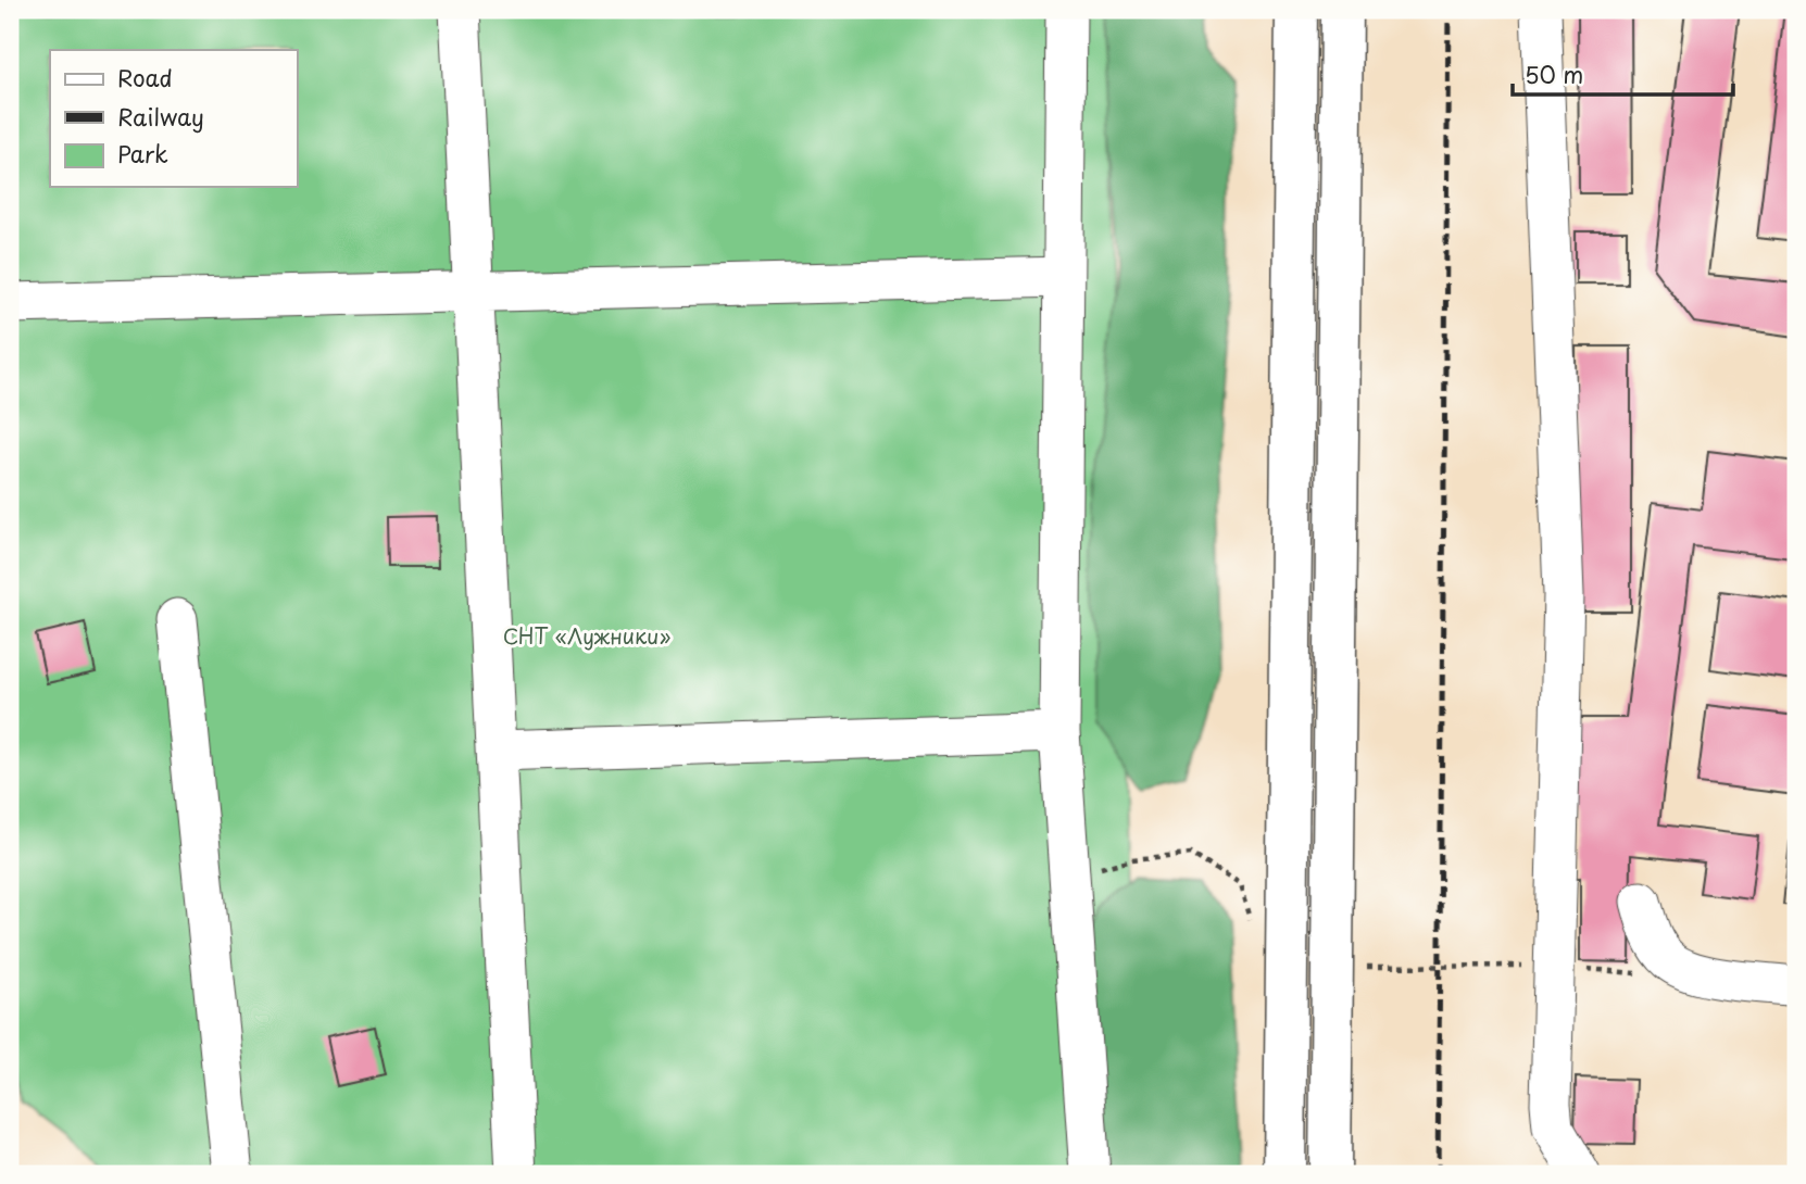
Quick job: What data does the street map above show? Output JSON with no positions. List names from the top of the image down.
{
  "parks": ["СНТ «Лужники»"],
  "legend": ["Road", "Railway", "Park"],
  "scale_bar": "50 m"
}
